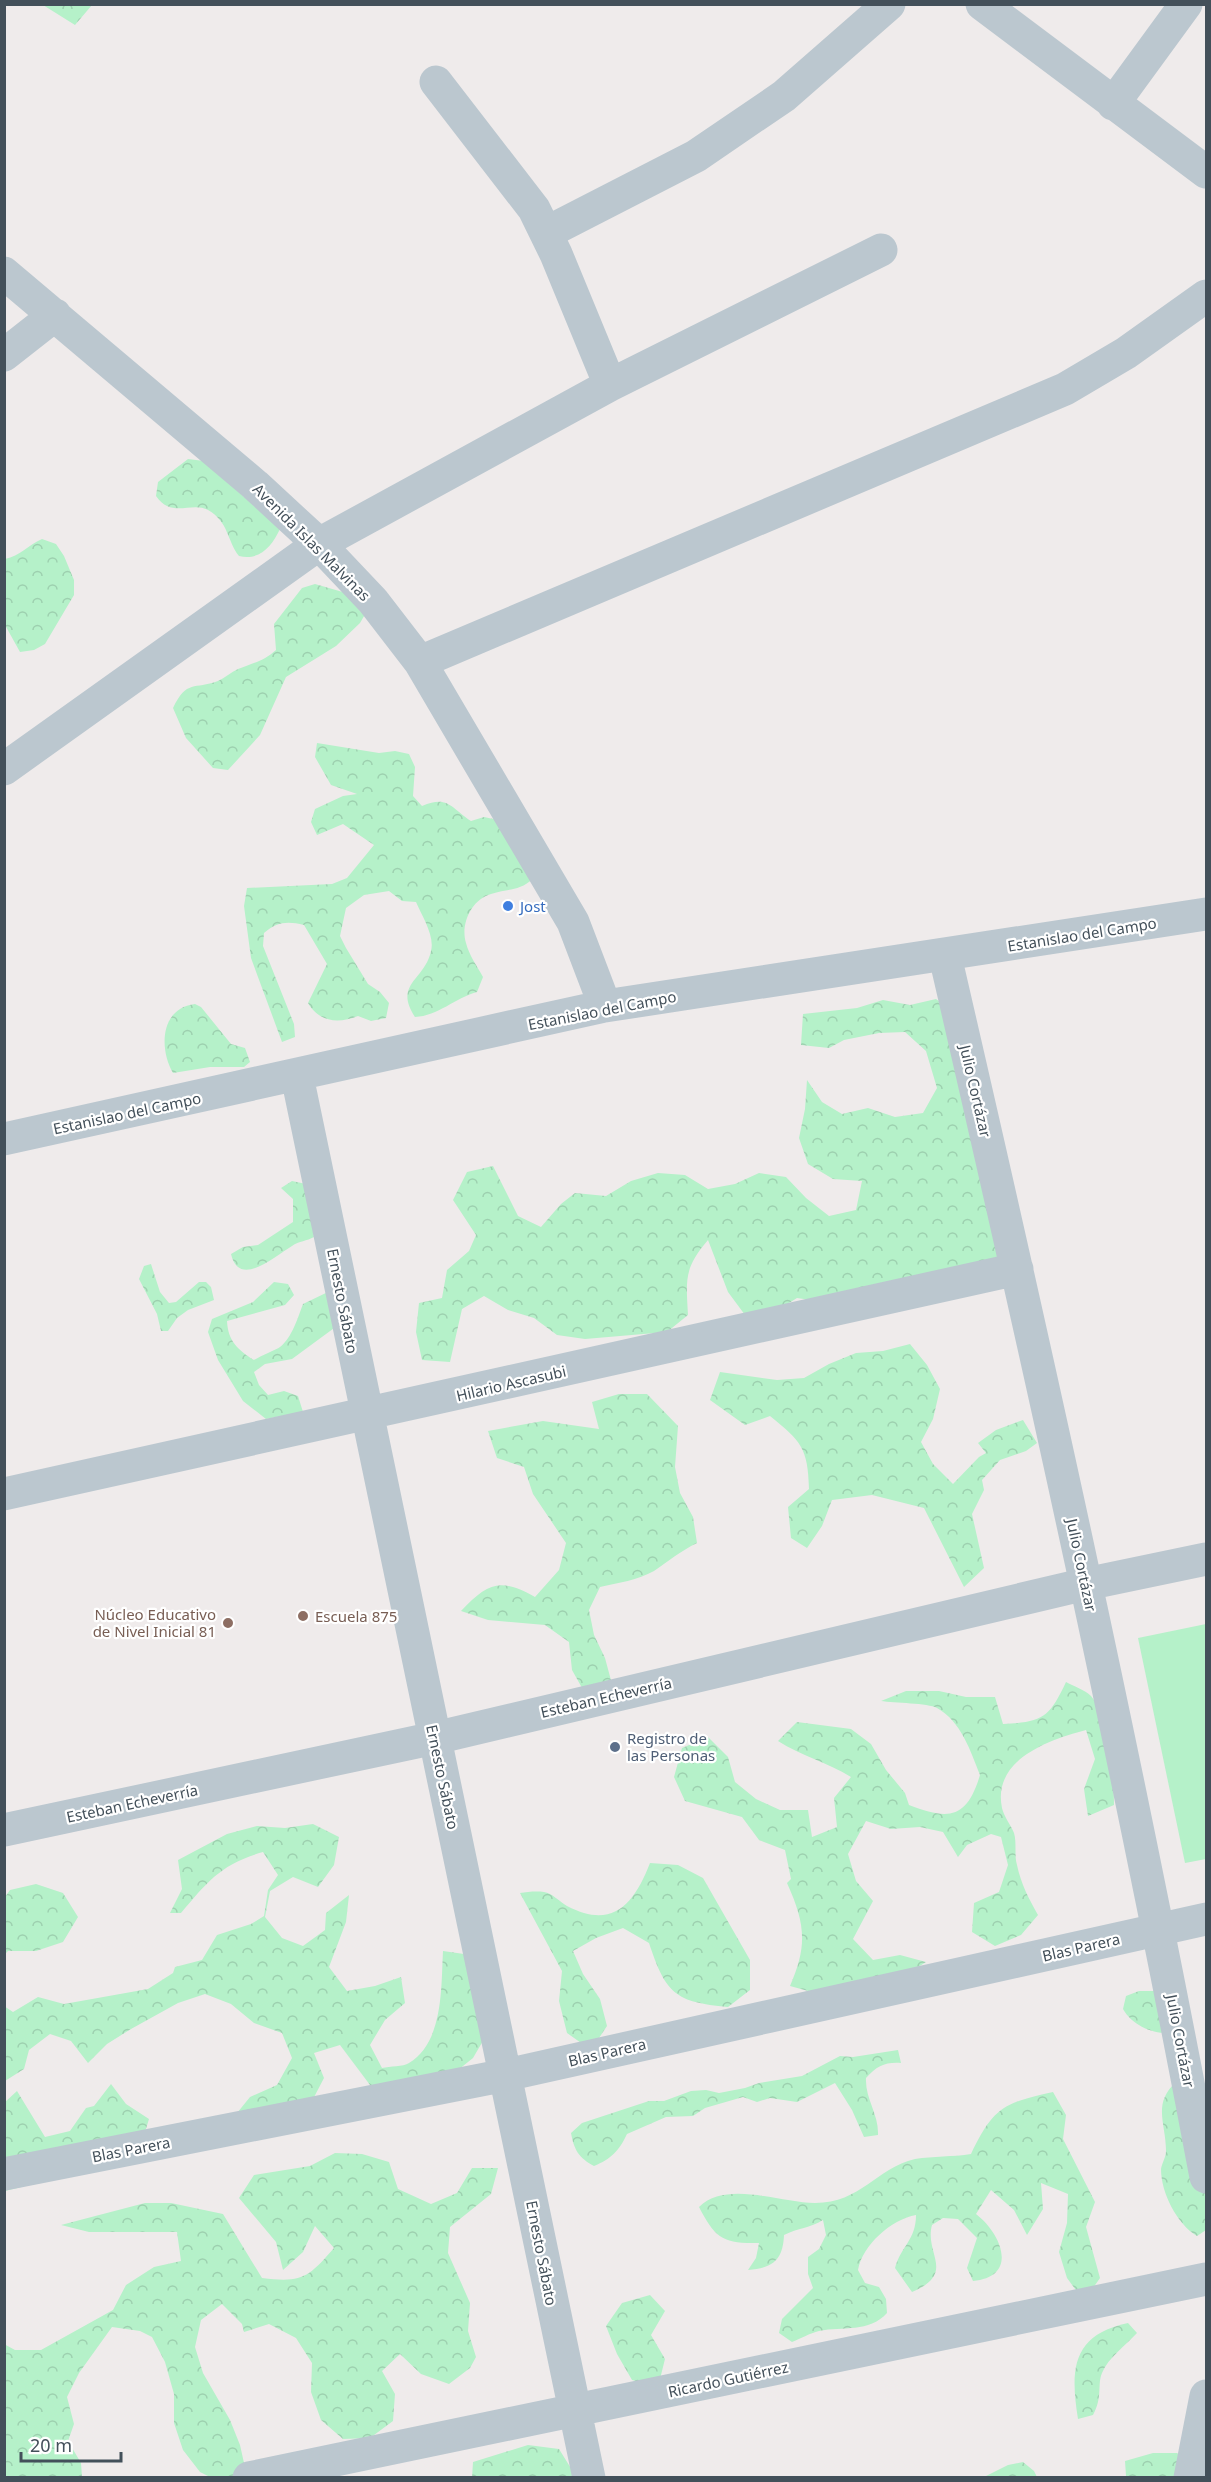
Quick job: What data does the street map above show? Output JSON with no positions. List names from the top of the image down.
{
  "streets": {
    "street": [
      "Avenida Islas Malvinas",
      "Estanislao del Campo",
      "Julio Cortázar",
      "Ernesto Sábato",
      "Hilario Ascasubi",
      "Esteban Echeverría",
      "Blas Parera",
      "Ricardo Gutiérrez"
    ]
  },
  "crossings": [
    ["Avenida Islas Malvinas", "Estanislao del Campo"],
    ["Estanislao del Campo", "Julio Cortázar"],
    ["Estanislao del Campo", "Ernesto Sábato"],
    ["Julio Cortázar", "Hilario Ascasubi"],
    ["Julio Cortázar", "Esteban Echeverría"],
    ["Julio Cortázar", "Blas Parera"],
    ["Ernesto Sábato", "Hilario Ascasubi"],
    ["Ernesto Sábato", "Esteban Echeverría"],
    ["Ernesto Sábato", "Blas Parera"],
    ["Ernesto Sábato", "Ricardo Gutiérrez"]
  ],
  "places": [
    "Jost",
    "Escuela 875",
    "Núcleo Educativo de Nivel Inicial 81",
    "Registro de las Personas"
  ],
  "scale_bar": "20 m"
}
